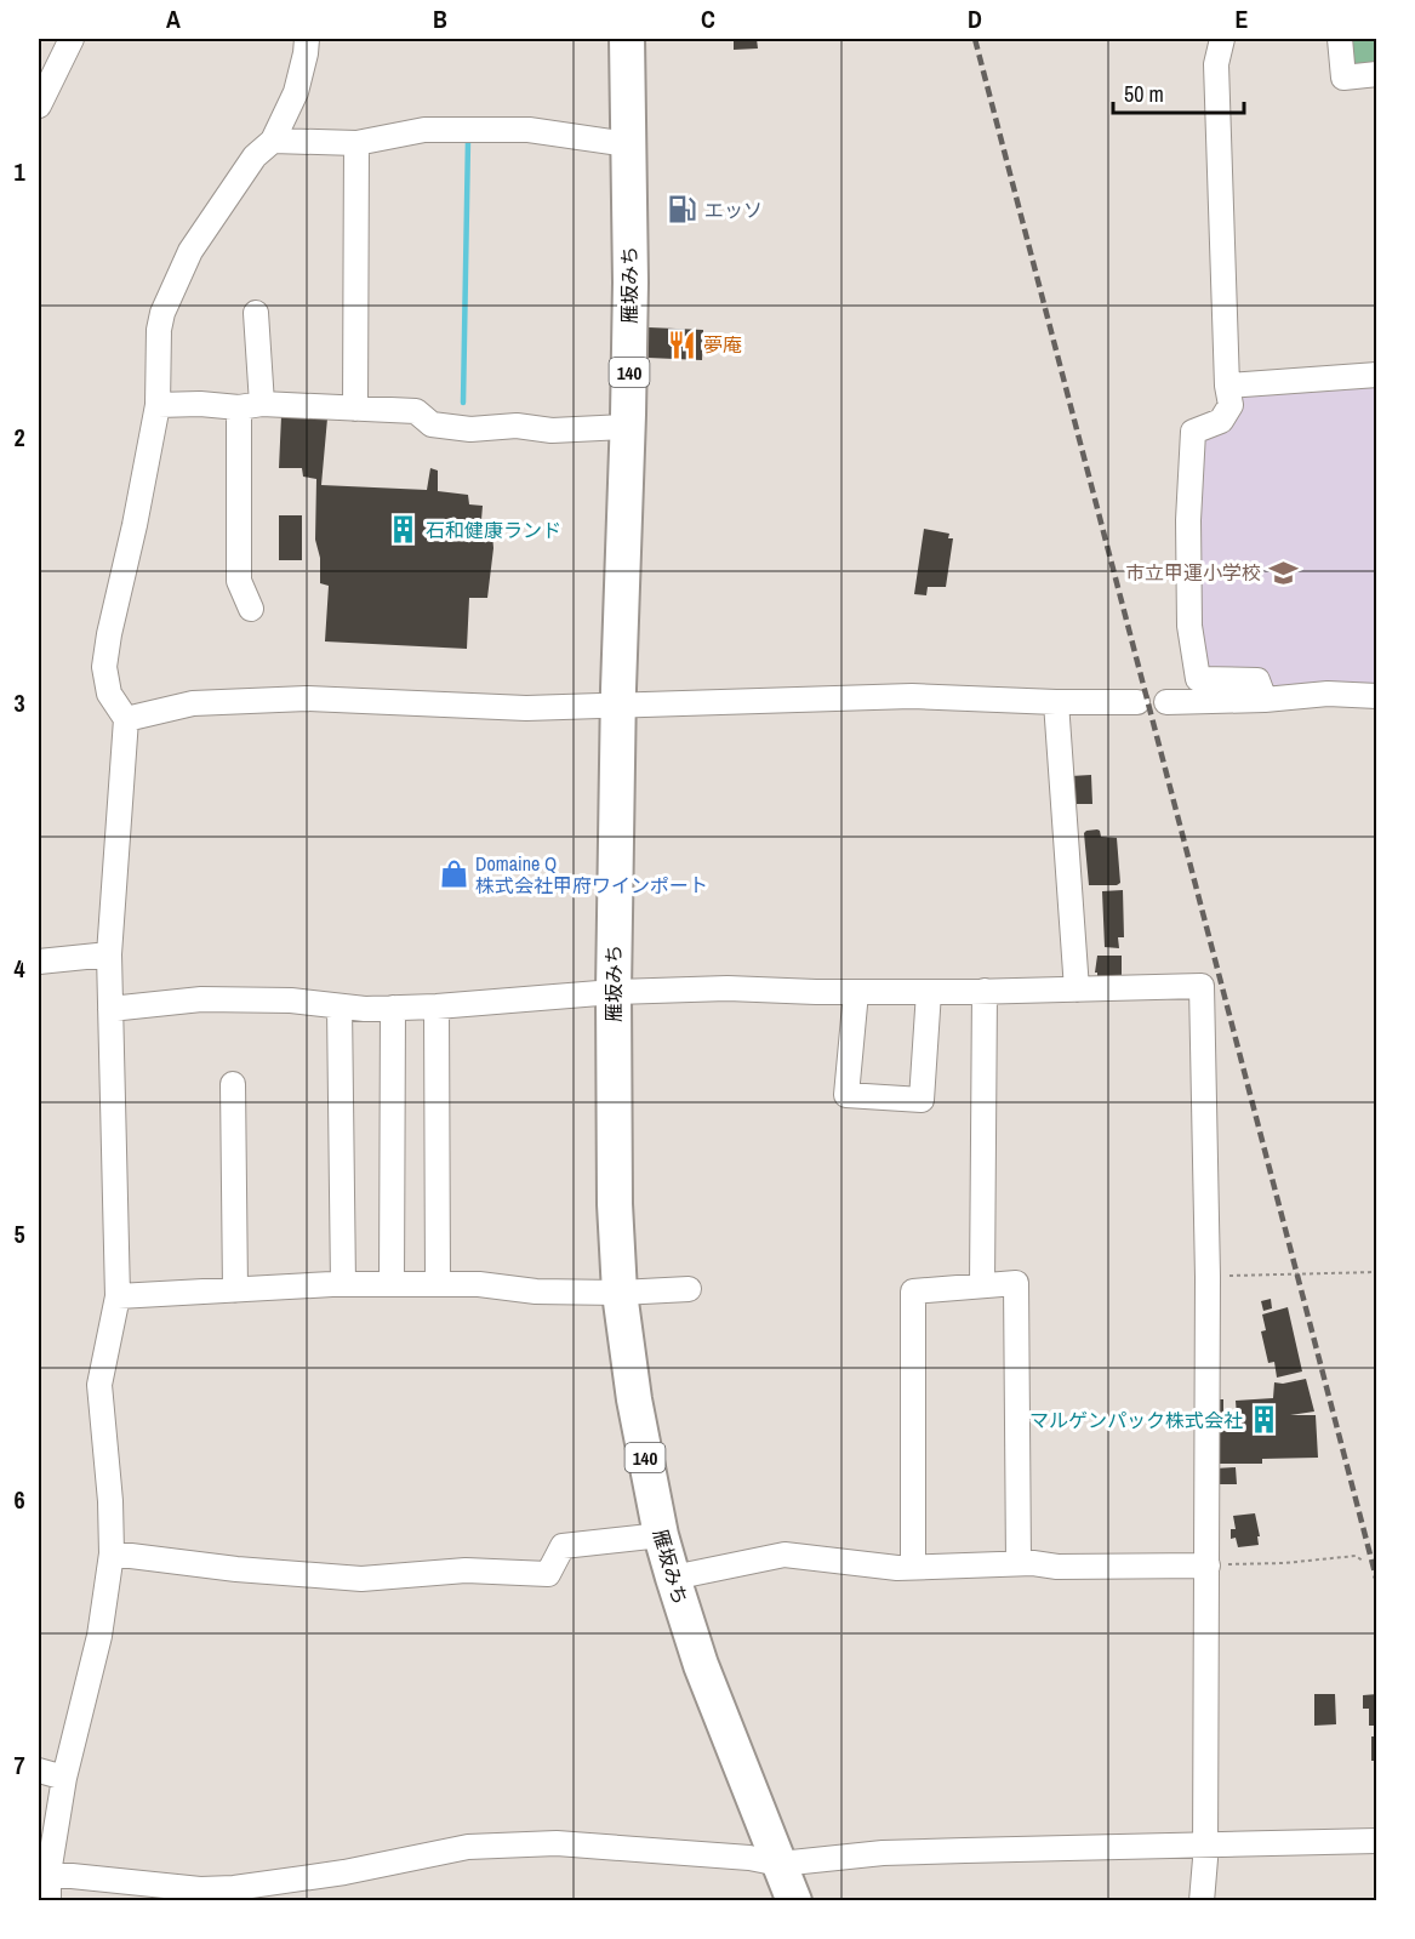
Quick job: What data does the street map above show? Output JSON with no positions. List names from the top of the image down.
{
  "streets": {
    "highway": ["雁坂みち", "140"]
  },
  "places": {
    "fuel station": ["エッソ"],
    "restaurant": ["夢庵"],
    "building": ["石和健康ランド", "マルゲンパック株式会社"],
    "school or university": ["市立甲運小学校"],
    "shop": ["Domaine Q 株式会社甲府ワインポート"]
  },
  "scale_bar": "50 m",
  "grid": {
    "columns": [
      "A",
      "B",
      "C",
      "D",
      "E"
    ],
    "rows": [
      "1",
      "2",
      "3",
      "4",
      "5",
      "6",
      "7"
    ]
  }
}
